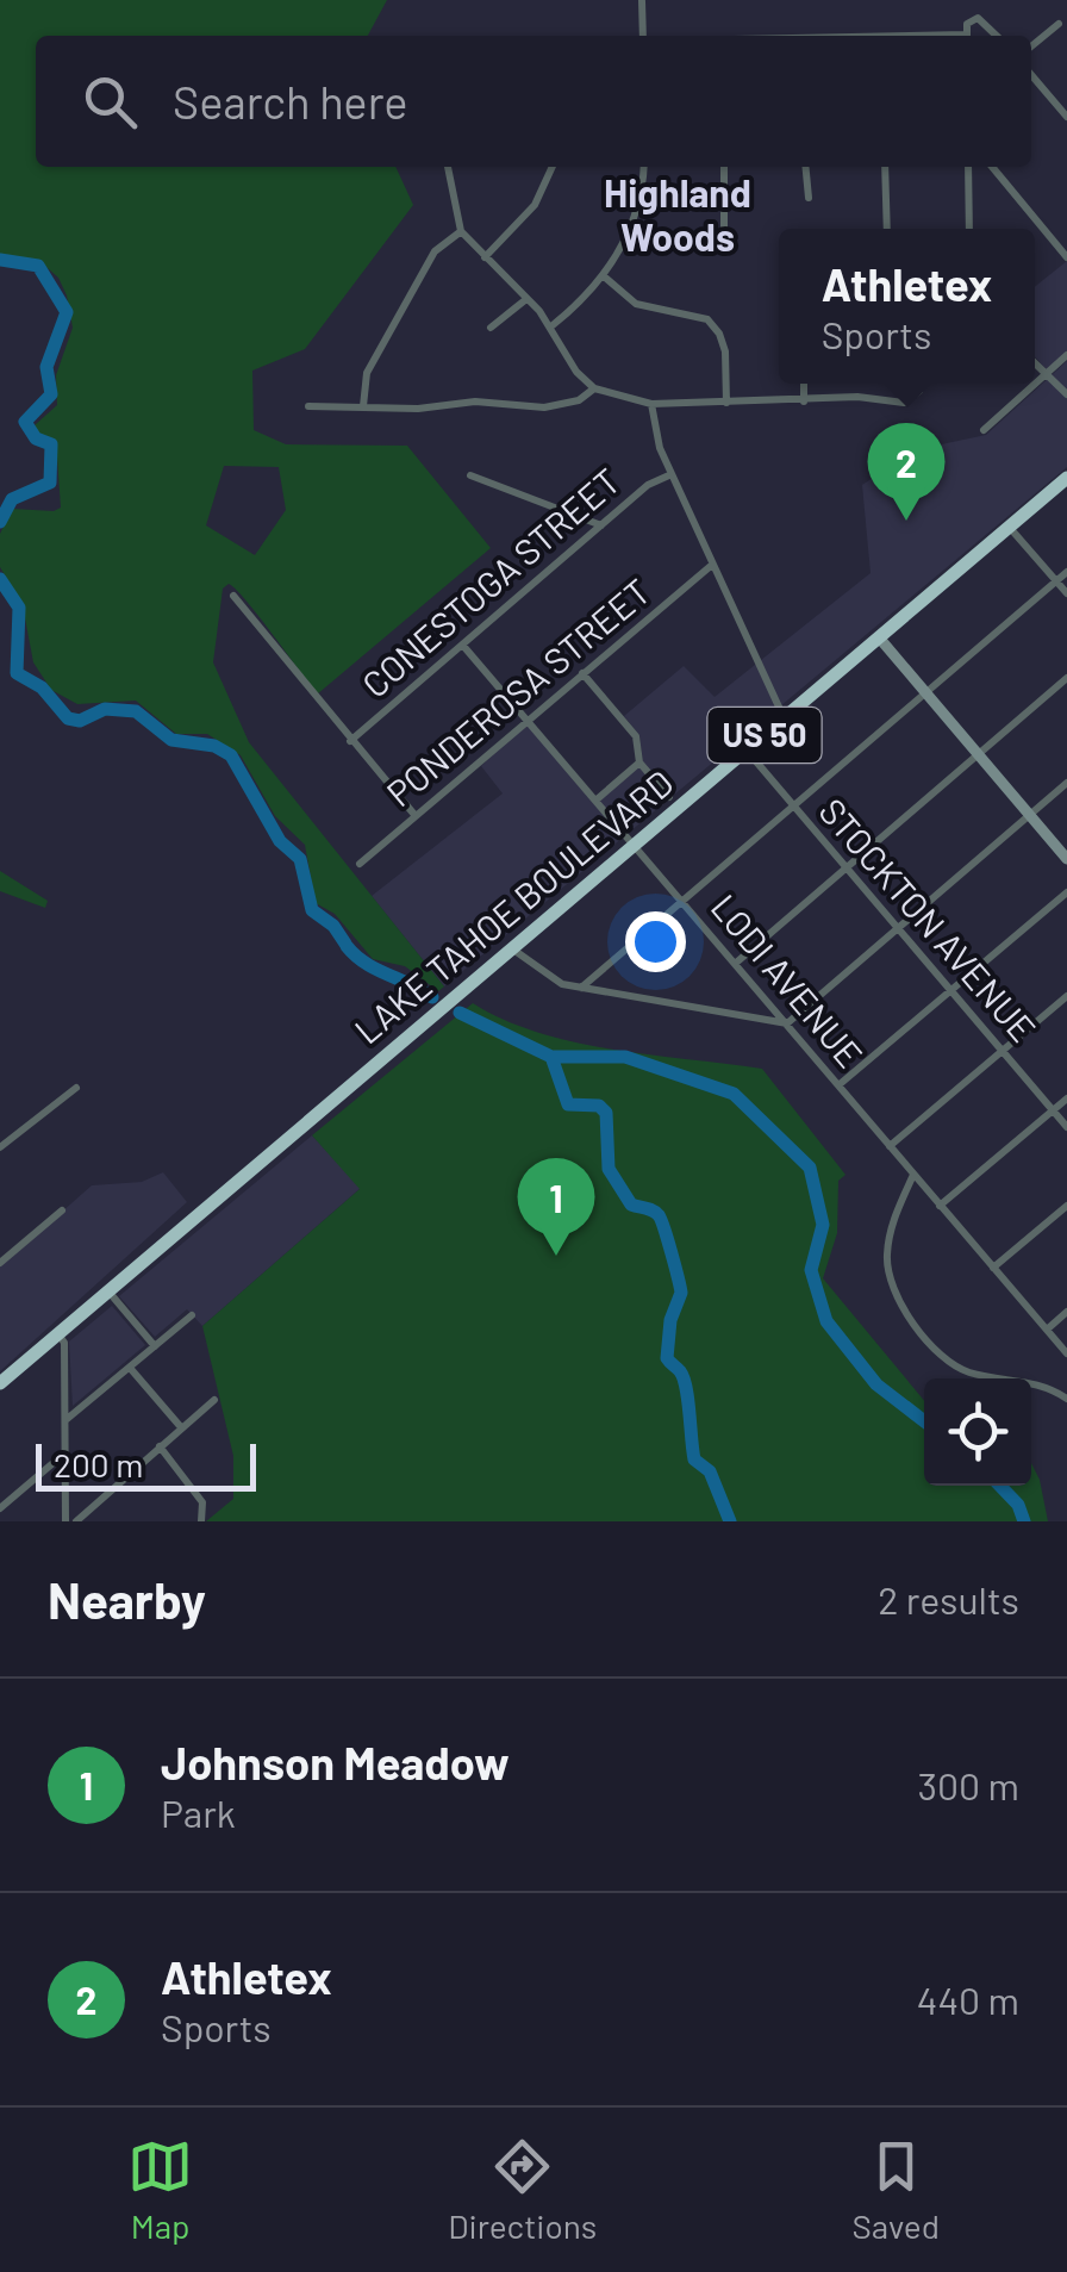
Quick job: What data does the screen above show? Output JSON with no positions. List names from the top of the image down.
{
  "streets": {
    "highway": ["US 50", "LAKE TAHOE BOULEVARD"],
    "street": [
      "CONESTOGA STREET",
      "PONDEROSA STREET",
      "STOCKTON AVENUE",
      "LODI AVENUE"
    ]
  },
  "crossings": [
    ["CONESTOGA STREET", "LODI AVENUE"],
    ["PONDEROSA STREET", "LODI AVENUE"],
    ["LAKE TAHOE BOULEVARD", "STOCKTON AVENUE"],
    ["LAKE TAHOE BOULEVARD", "LODI AVENUE"]
  ],
  "districts": ["Highland Woods"],
  "scale_bar": "200 m",
  "page": {
    "search": "Search here",
    "popup": ["Athletex", "Sports"],
    "pins": ["2", "1"],
    "scale": "200 m",
    "heading": ["Nearby", "2 results"],
    "list": [
      {
        "mark": "1",
        "name": "Johnson Meadow",
        "note": "Park",
        "value": "300 m"
      },
      {
        "mark": "2",
        "name": "Athletex",
        "note": "Sports",
        "value": "440 m"
      }
    ],
    "nav": ["Map", "Directions", "Saved"]
  }
}
